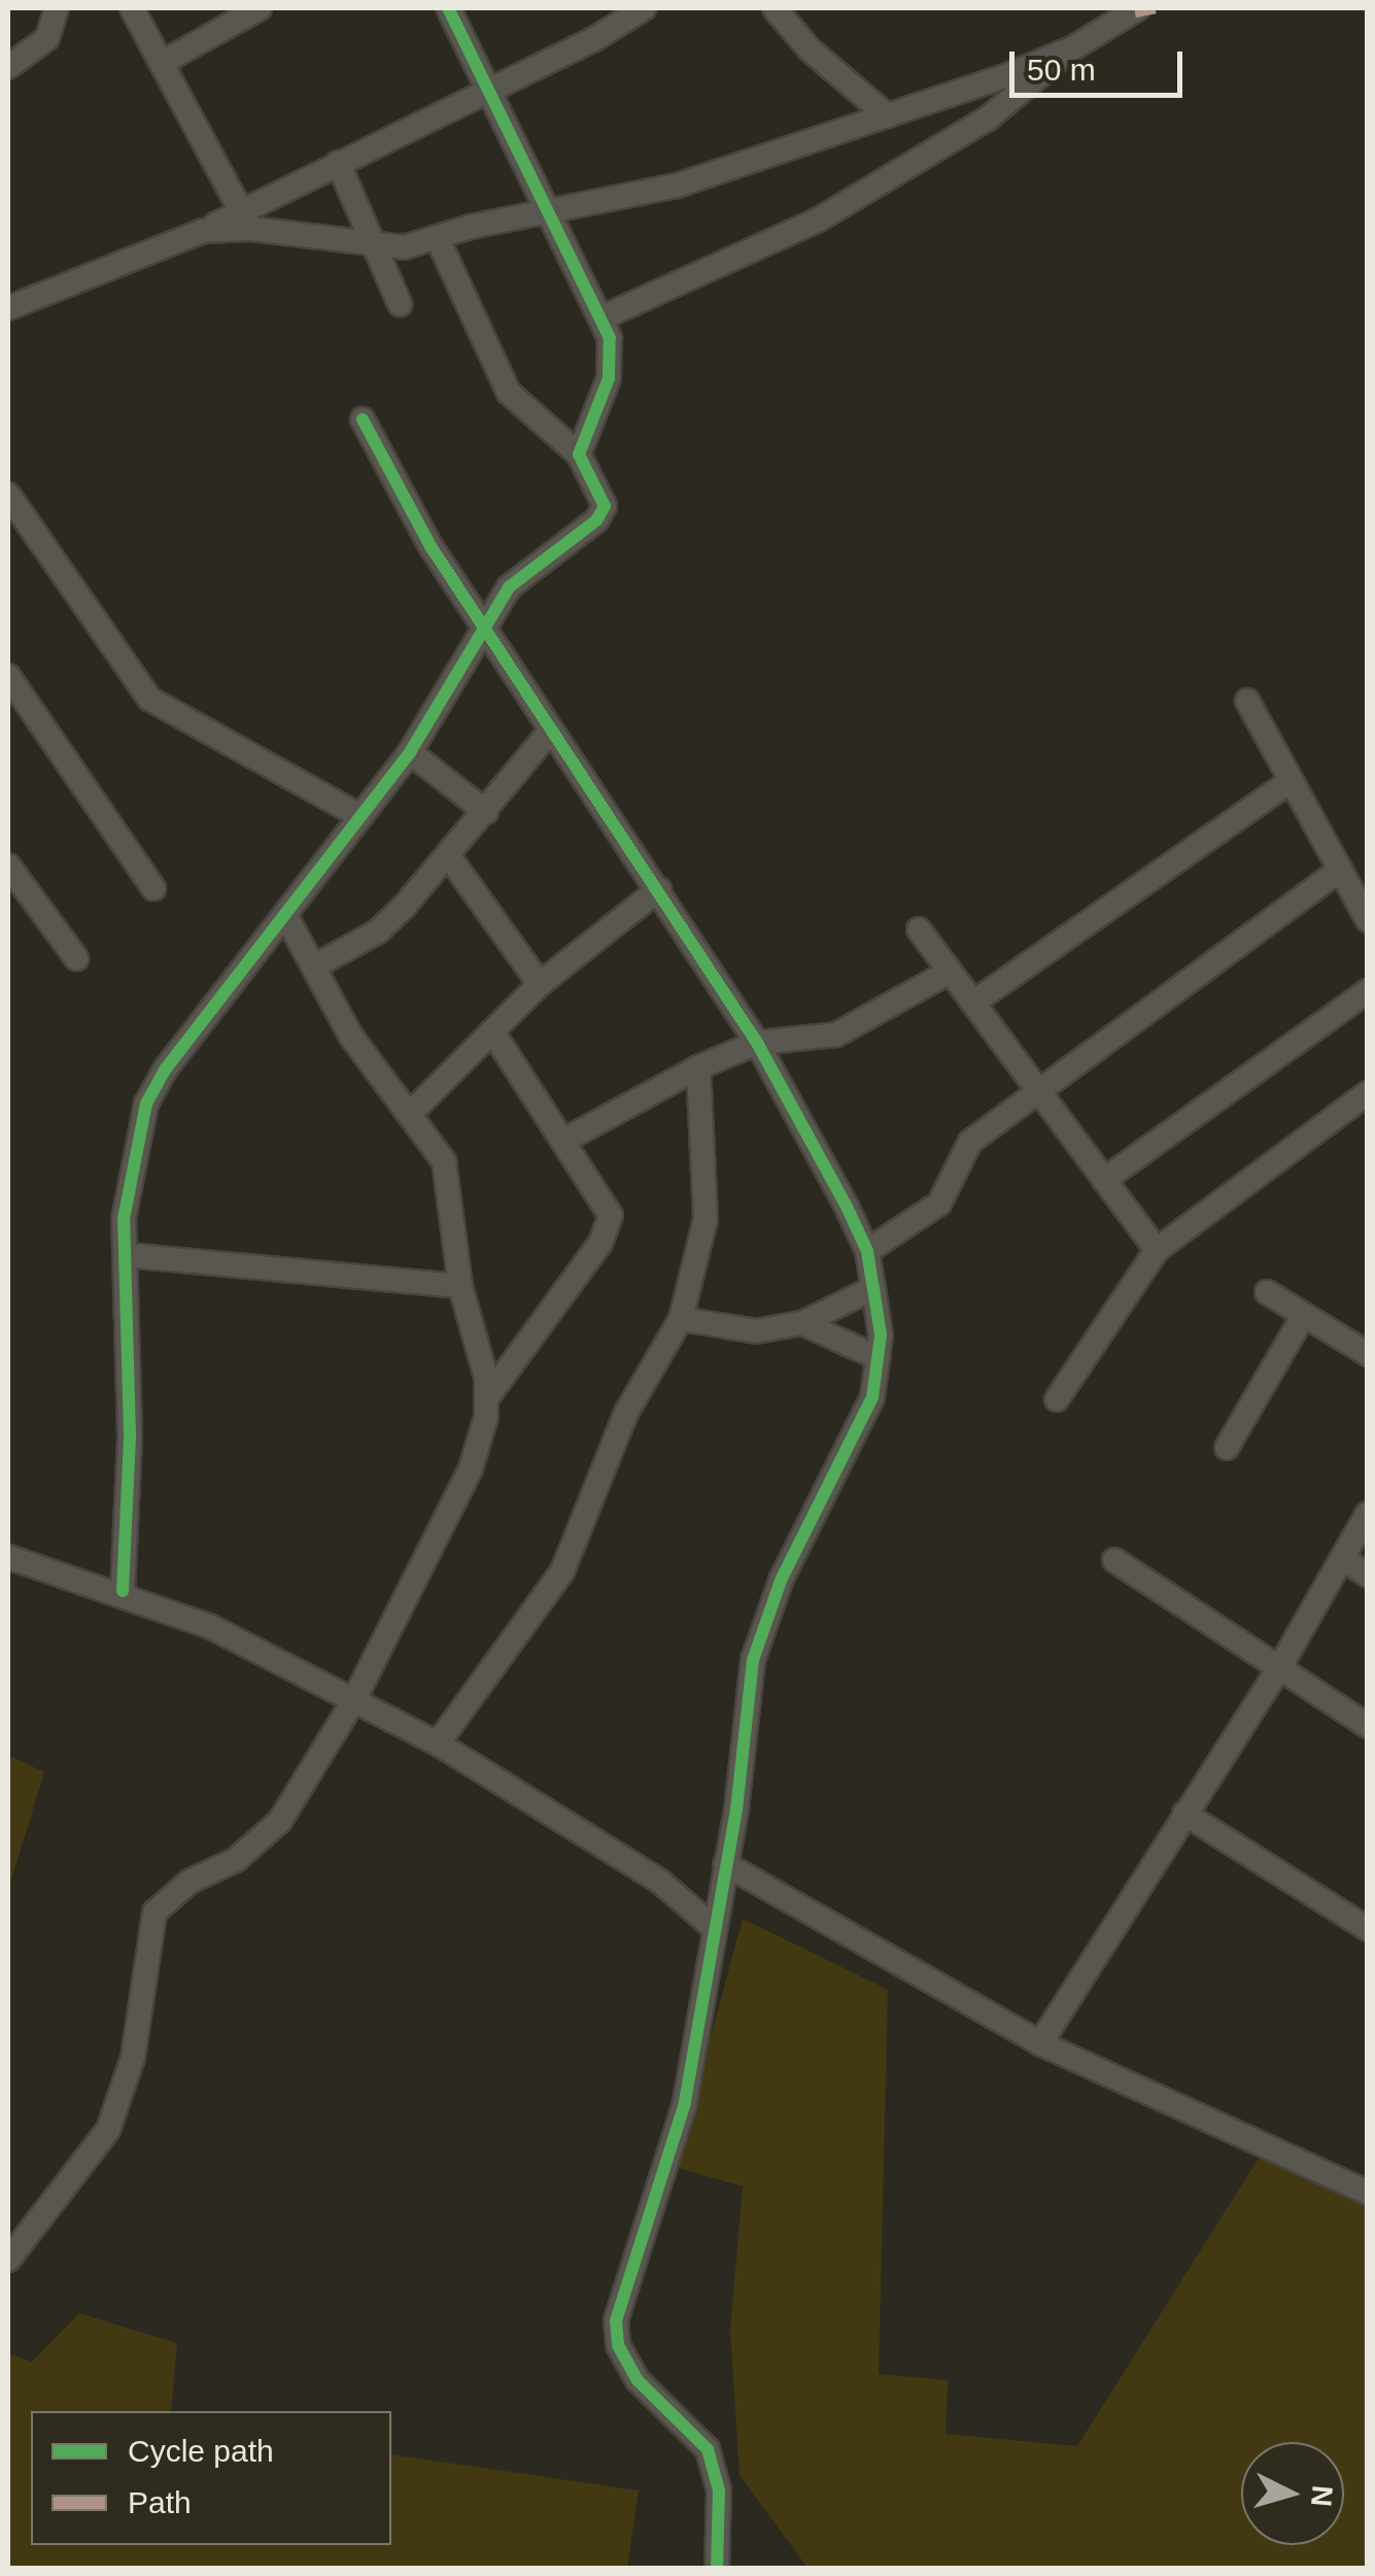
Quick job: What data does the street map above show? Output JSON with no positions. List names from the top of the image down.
{
  "legend": ["Cycle path", "Path"],
  "scale_bar": "50 m",
  "north": "right"
}
